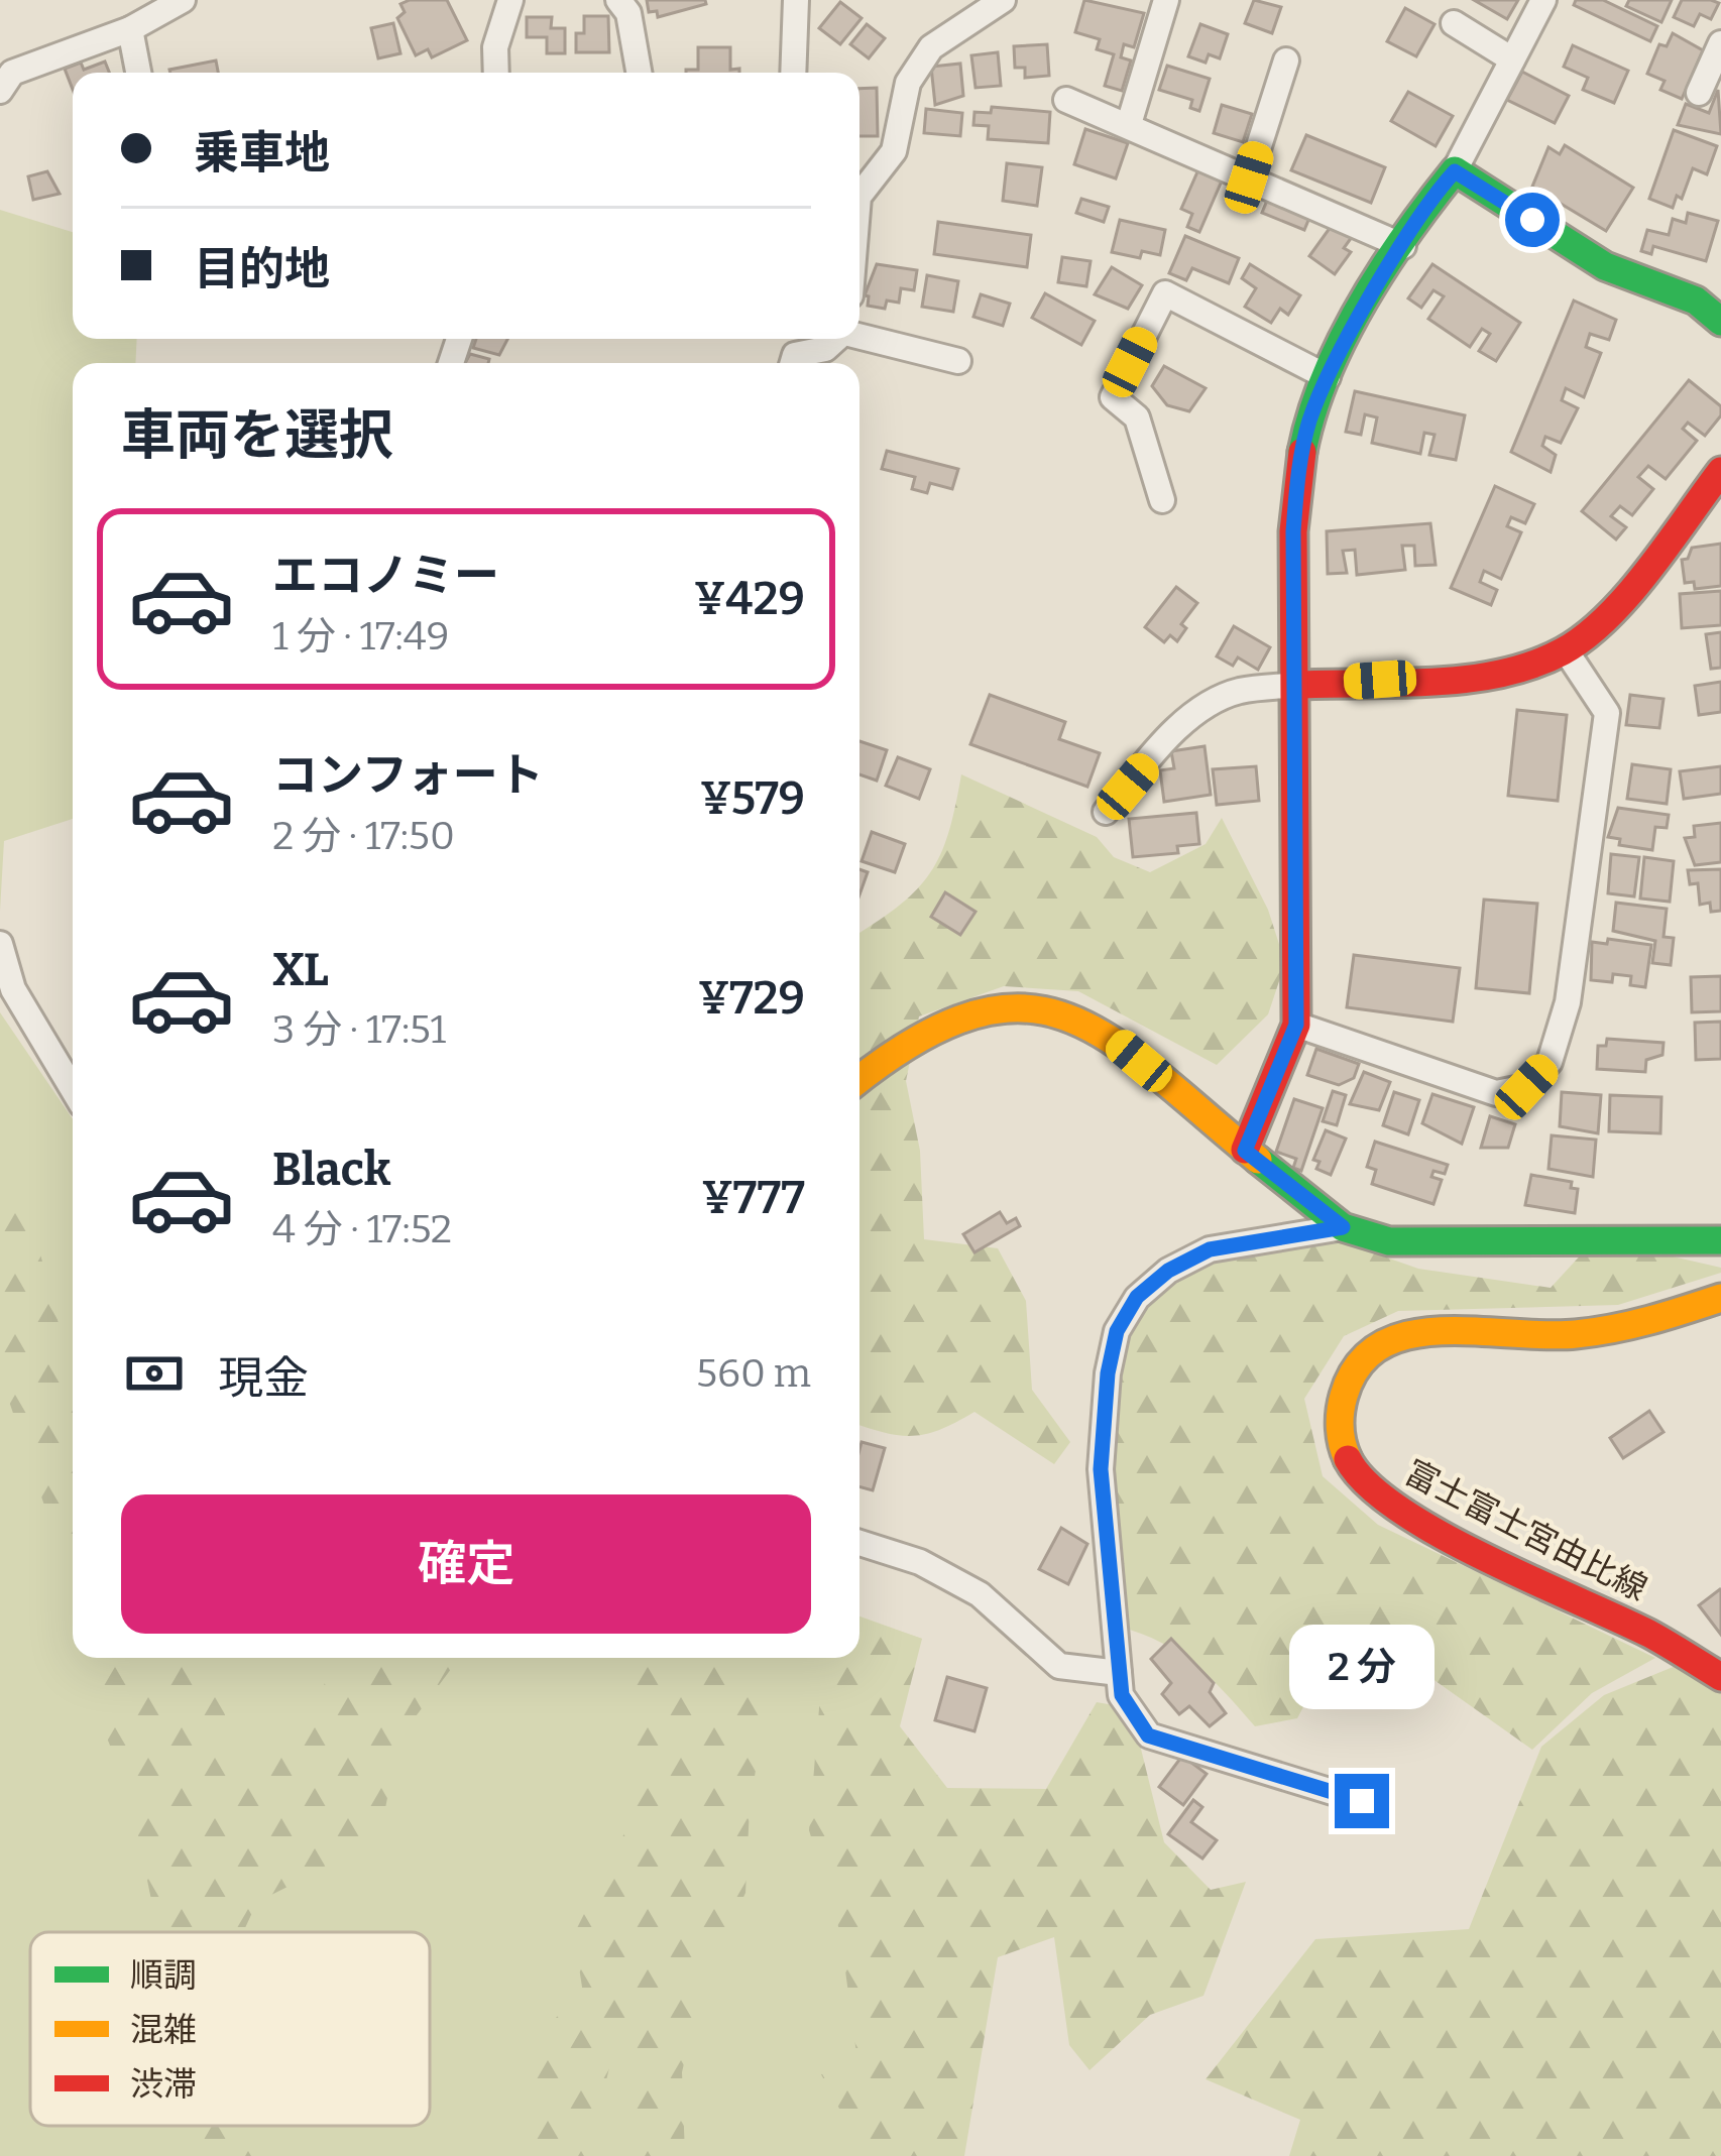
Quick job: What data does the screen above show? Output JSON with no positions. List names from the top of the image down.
{
  "streets": {
    "street": ["富士富士宮由比線"]
  },
  "legend": ["順調", "混雑", "渋滞"],
  "page": {
    "banner": ["乗車地", "目的地"],
    "heading": "車両を選択",
    "list": [
      {
        "name": "エコノミー",
        "note": "1 分 · 17:49",
        "value": "¥429"
      },
      {
        "name": "コンフォート",
        "note": "2 分 · 17:50",
        "value": "¥579"
      },
      {
        "name": "XL",
        "note": "3 分 · 17:51",
        "value": "¥729"
      },
      {
        "name": "Black",
        "note": "4 分 · 17:52",
        "value": "¥777"
      }
    ],
    "pay": ["現金", "560 m"],
    "buttons": "確定",
    "bubble": "2 分"
  }
}
